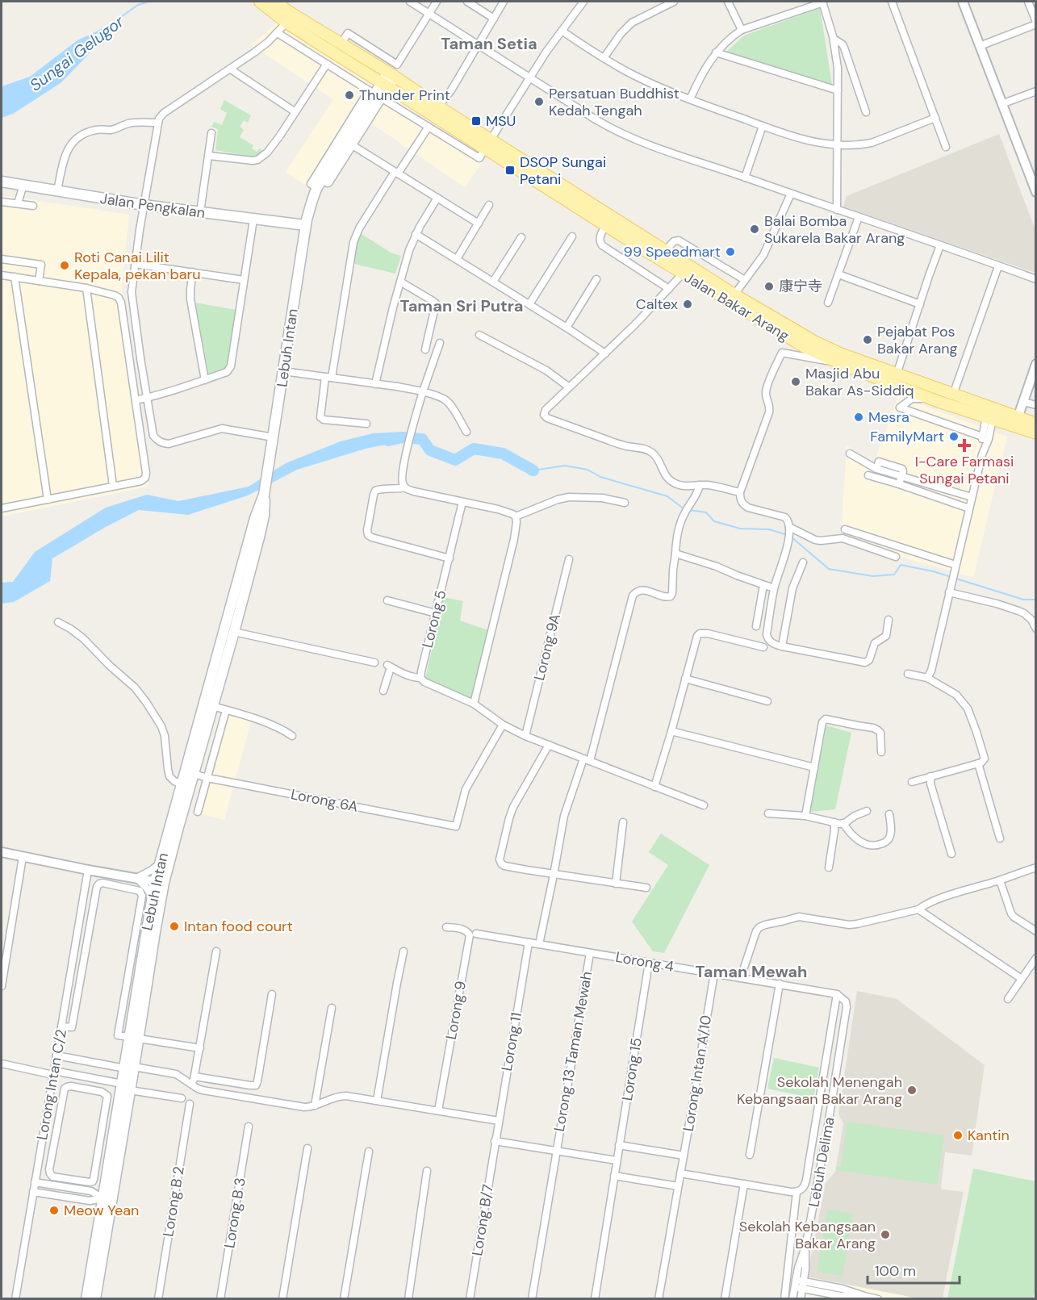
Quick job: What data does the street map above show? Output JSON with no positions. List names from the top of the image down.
{
  "streets": {
    "main road": ["Jalan Pengkalan", "Jalan Bakar Arang", "Lebuh Intan"],
    "street": [
      "Lorong 5",
      "Lorong 9A",
      "Lorong 6A",
      "Lorong 4",
      "Lorong 9",
      "Lorong 11",
      "Lorong 13 Taman Mewah",
      "Lorong 15",
      "Lorong Intan A/10",
      "Lorong Intan C/2",
      "Lebuh Delima",
      "Lorong B 2",
      "Lorong B 3",
      "Lorong B/7"
    ]
  },
  "crossings": [
    ["Jalan Pengkalan", "Lebuh Intan"],
    ["Jalan Bakar Arang", "Lebuh Intan"],
    ["Lebuh Intan", "Lorong 6A"],
    ["Lorong 4", "Lorong 11"],
    ["Lorong 4", "Lorong 13 Taman Mewah"],
    ["Lorong 4", "Lorong 15"],
    ["Lorong 4", "Lorong Intan A/10"],
    ["Lorong 4", "Lebuh Delima"],
    ["Lorong 11", "Lorong B/7"]
  ],
  "districts": ["Taman Setia", "Taman Sri Putra", "Taman Mewah"],
  "water": ["Sungai Gelugor"],
  "places": {
    "other": [
      "Thunder Print",
      "Persatuan Buddhist Kedah Tengah",
      "Balai Bomba Sukarela Bakar Arang",
      "99 Speedmart",
      "Roti Canai Lilit Kepala, pekan baru",
      "康宁寺",
      "Caltex",
      "Pejabat Pos Bakar Arang",
      "Masjid Abu Bakar As-Siddiq",
      "Mesra",
      "FamilyMart",
      "Intan food court",
      "Sekolah Menengah Kebangsaan Bakar Arang",
      "Kantin",
      "Meow Yean",
      "Sekolah Kebangsaan Bakar Arang"
    ],
    "transit": ["MSU", "DSOP Sungai Petani"],
    "health": ["I-Care Farmasi Sungai Petani"]
  },
  "scale_bar": "100 m"
}
